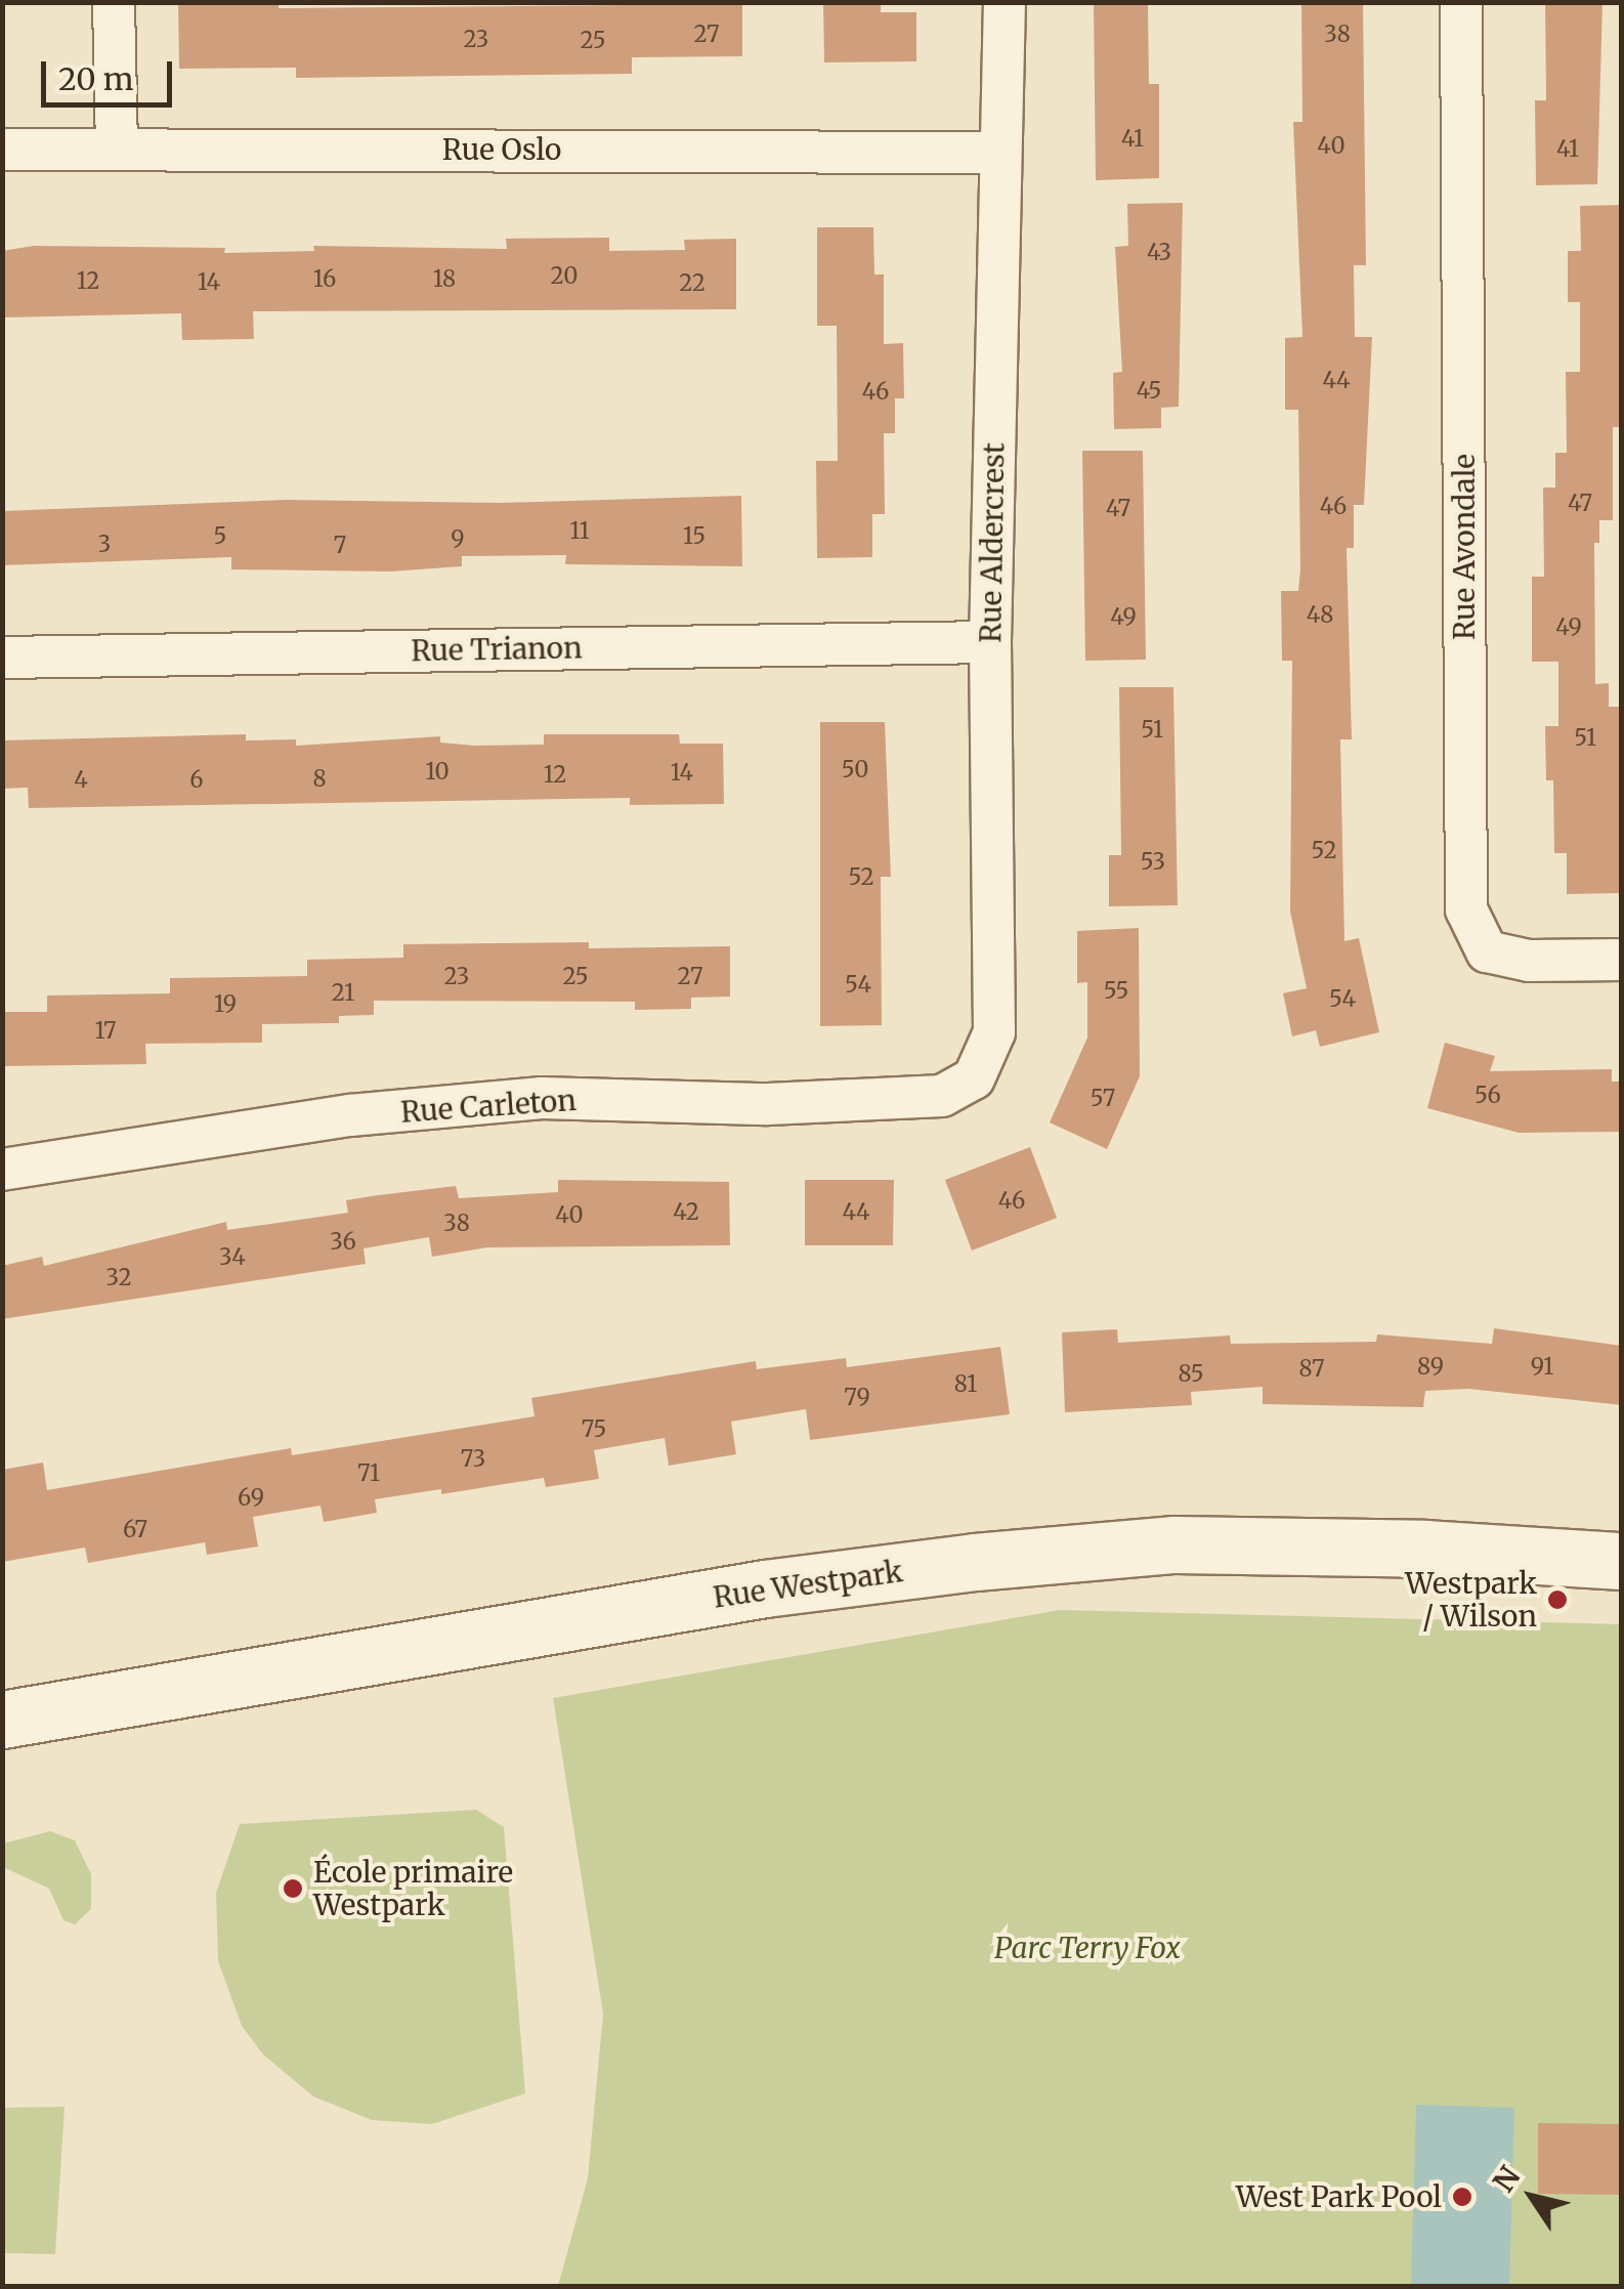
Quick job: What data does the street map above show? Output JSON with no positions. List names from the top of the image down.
{
  "streets": {
    "street": [
      "Rue Oslo",
      "Rue Aldercrest",
      "Rue Avondale",
      "Rue Trianon",
      "Rue Carleton",
      "Rue Westpark"
    ]
  },
  "crossings": [
    ["Rue Oslo", "Rue Aldercrest"],
    ["Rue Aldercrest", "Rue Trianon"],
    ["Rue Aldercrest", "Rue Carleton"]
  ],
  "parks": ["Parc Terry Fox"],
  "places": ["Westpark / Wilson", "École primaire Westpark", "West Park Pool"],
  "house_numbers": [
    "27",
    "38",
    "23",
    "25",
    "41",
    "40",
    "41",
    "43",
    "20",
    "16",
    "18",
    "12",
    "14",
    "22",
    "44",
    "45",
    "46",
    "47",
    "46",
    "47",
    "11",
    "5",
    "15",
    "9",
    "3",
    "7",
    "48",
    "49",
    "49",
    "51",
    "51",
    "50",
    "10",
    "14",
    "12",
    "8",
    "4",
    "6",
    "52",
    "53",
    "52",
    "23",
    "25",
    "27",
    "54",
    "55",
    "21",
    "54",
    "19",
    "17",
    "56",
    "57",
    "46",
    "42",
    "44",
    "40",
    "38",
    "36",
    "34",
    "32",
    "89",
    "91",
    "87",
    "85",
    "81",
    "79",
    "75",
    "73",
    "71",
    "69",
    "67"
  ],
  "scale_bar": "20 m",
  "north": "top left"
}
